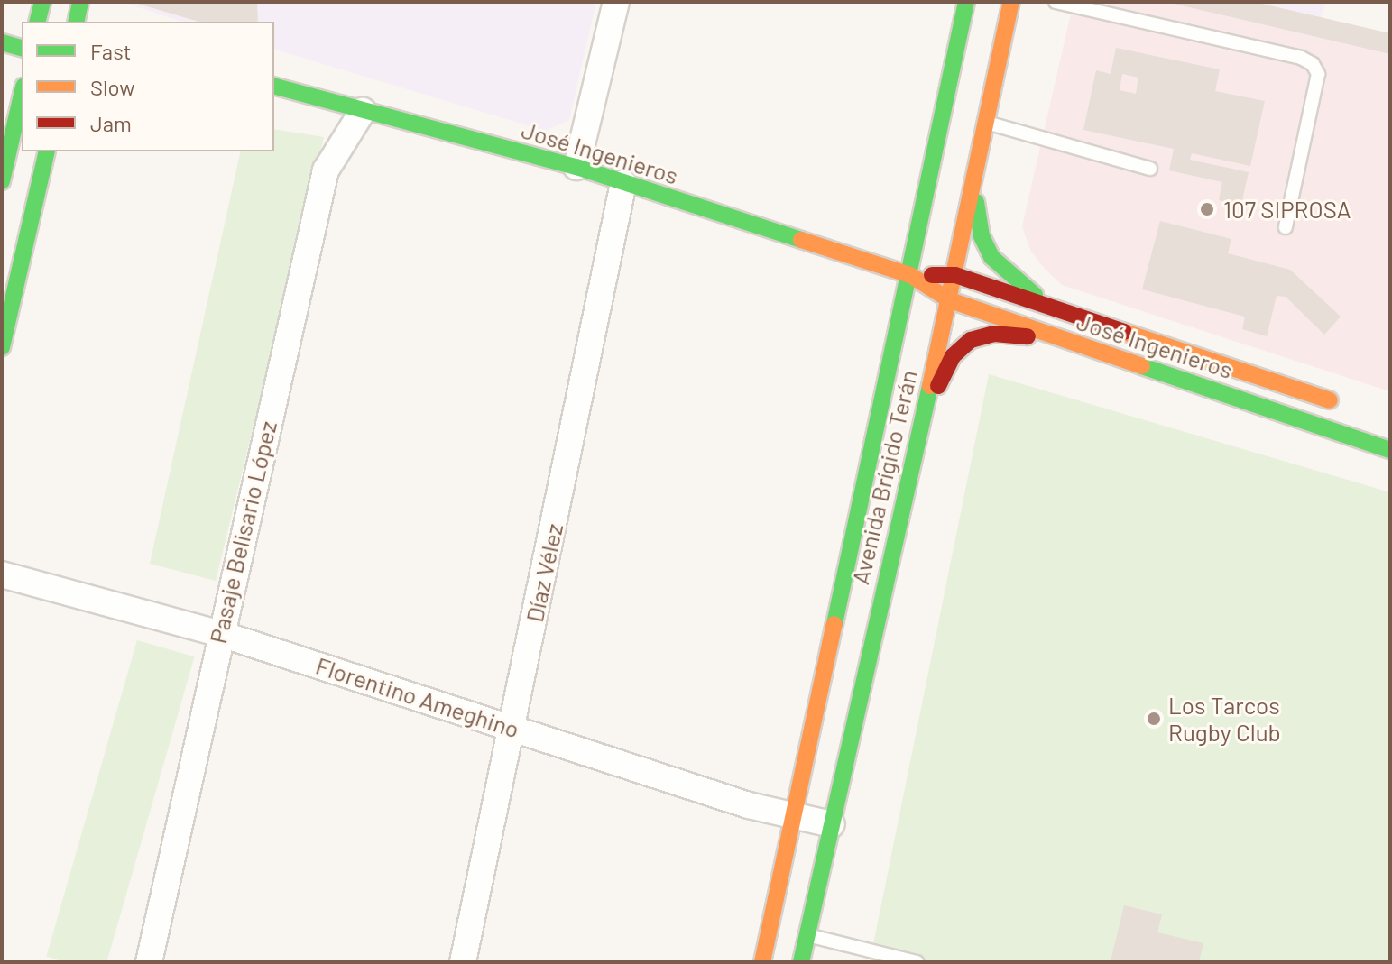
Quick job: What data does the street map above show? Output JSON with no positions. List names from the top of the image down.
{
  "streets": {
    "main road": ["José Ingenieros", "Avenida Brígido Terán"],
    "street": ["Pasaje Belisario López", "Díaz Vélez", "Florentino Ameghino"]
  },
  "crossings": [
    ["José Ingenieros", "Avenida Brígido Terán"],
    ["José Ingenieros", "Pasaje Belisario López"],
    ["José Ingenieros", "Díaz Vélez"],
    ["Avenida Brígido Terán", "Florentino Ameghino"],
    ["Pasaje Belisario López", "Florentino Ameghino"],
    ["Díaz Vélez", "Florentino Ameghino"]
  ],
  "places": ["107 SIPROSA", "Los Tarcos Rugby Club"],
  "legend": ["Fast", "Slow", "Jam"]
}
